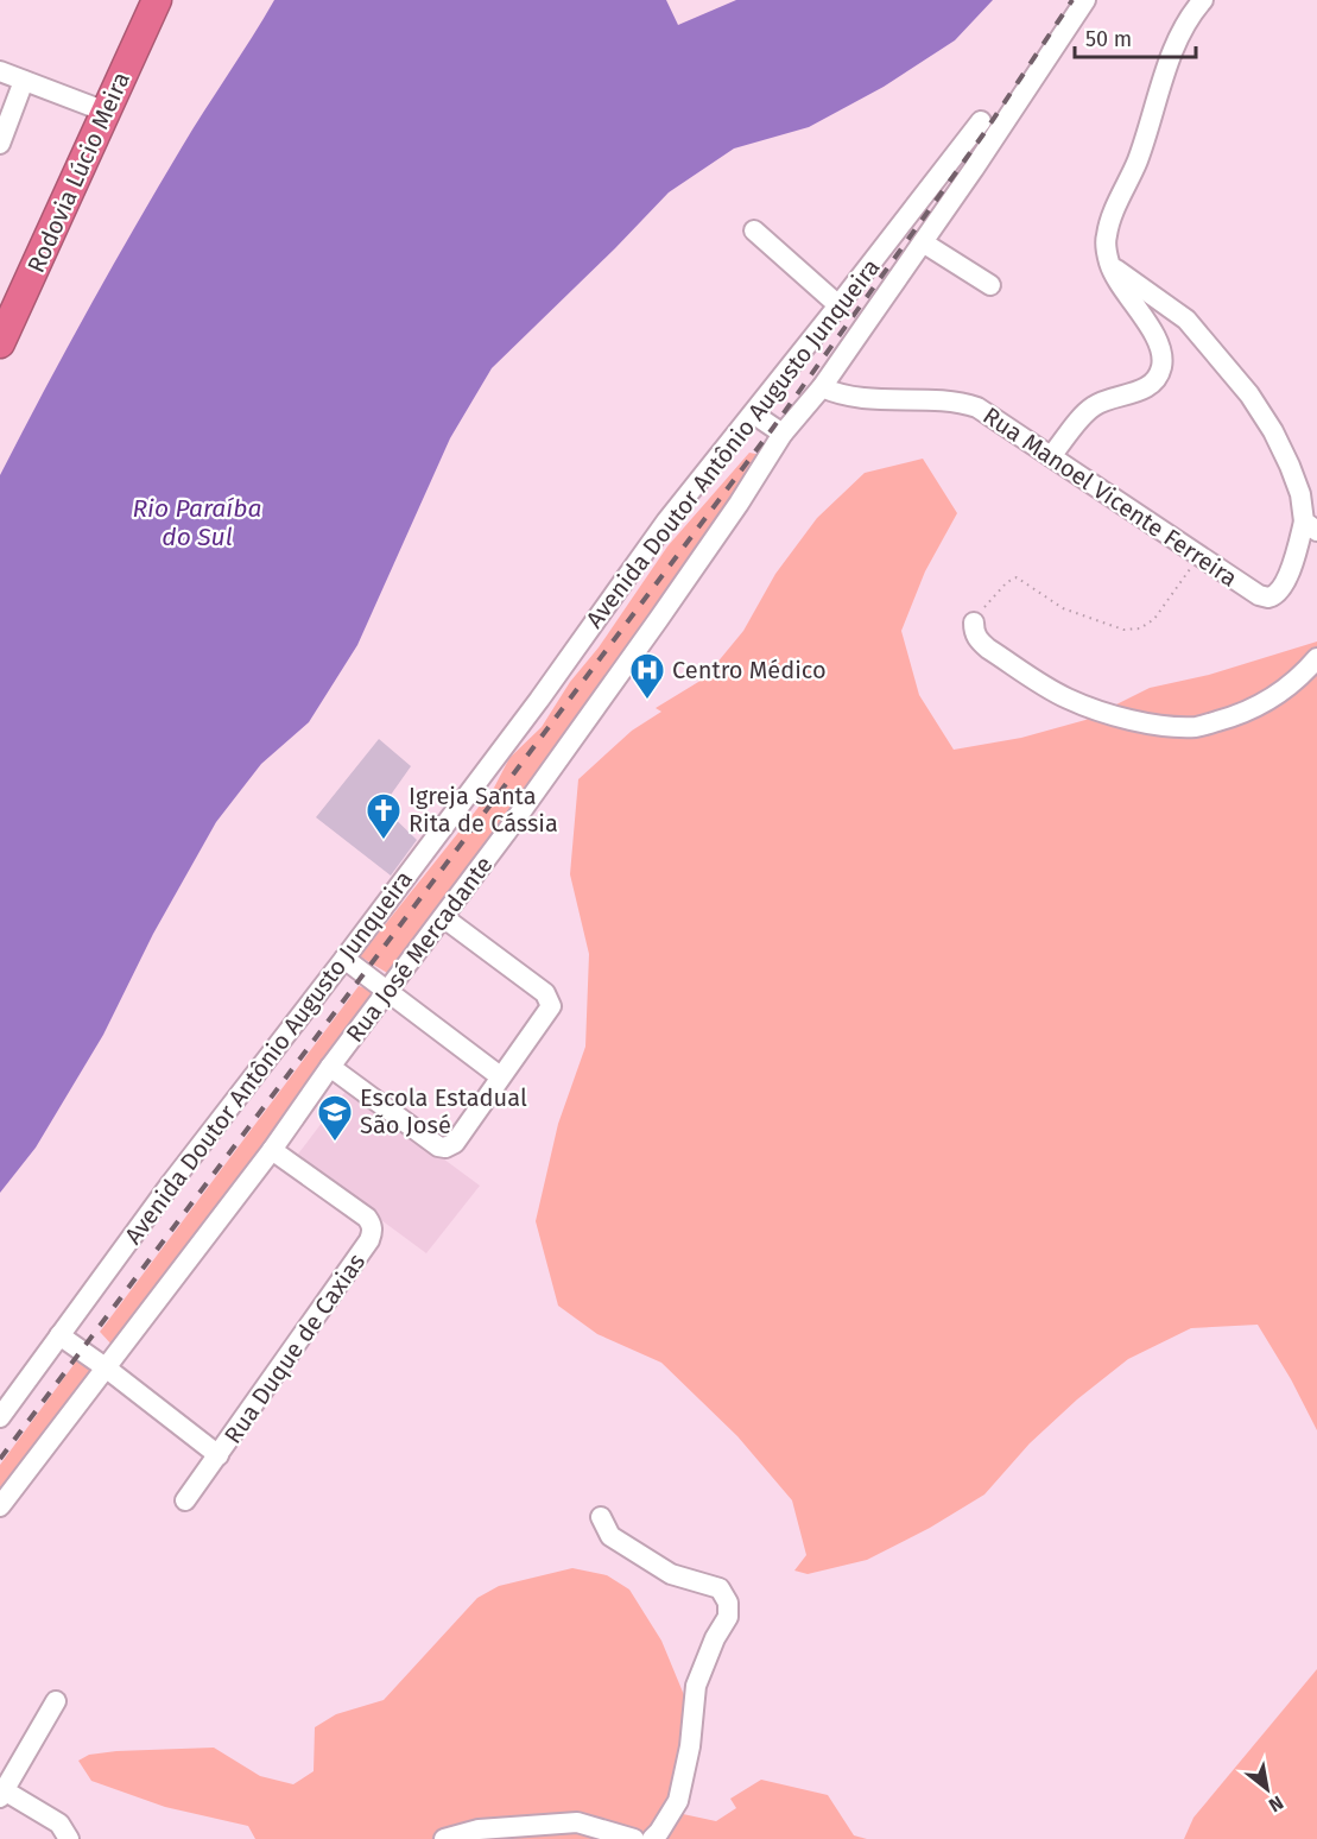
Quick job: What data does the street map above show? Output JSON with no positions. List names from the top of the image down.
{
  "streets": {
    "highway": ["Rodovia Lúcio Meira"],
    "street": [
      "Avenida Doutor Antônio Augusto Junqueira",
      "Rua Manoel Vicente Ferreira",
      "Rua José Mercadante",
      "Rua Duque de Caxias"
    ]
  },
  "crossings": [
    ["Rua Manoel Vicente Ferreira", "Rua José Mercadante"],
    ["Rua José Mercadante", "Rua Duque de Caxias"]
  ],
  "water": ["Rio Paraíba do Sul"],
  "places": {
    "hospital": ["Centro Médico"],
    "church": ["Igreja Santa Rita de Cássia"],
    "school or university": ["Escola Estadual São José"]
  },
  "scale_bar": "50 m",
  "north": "bottom right"
}
